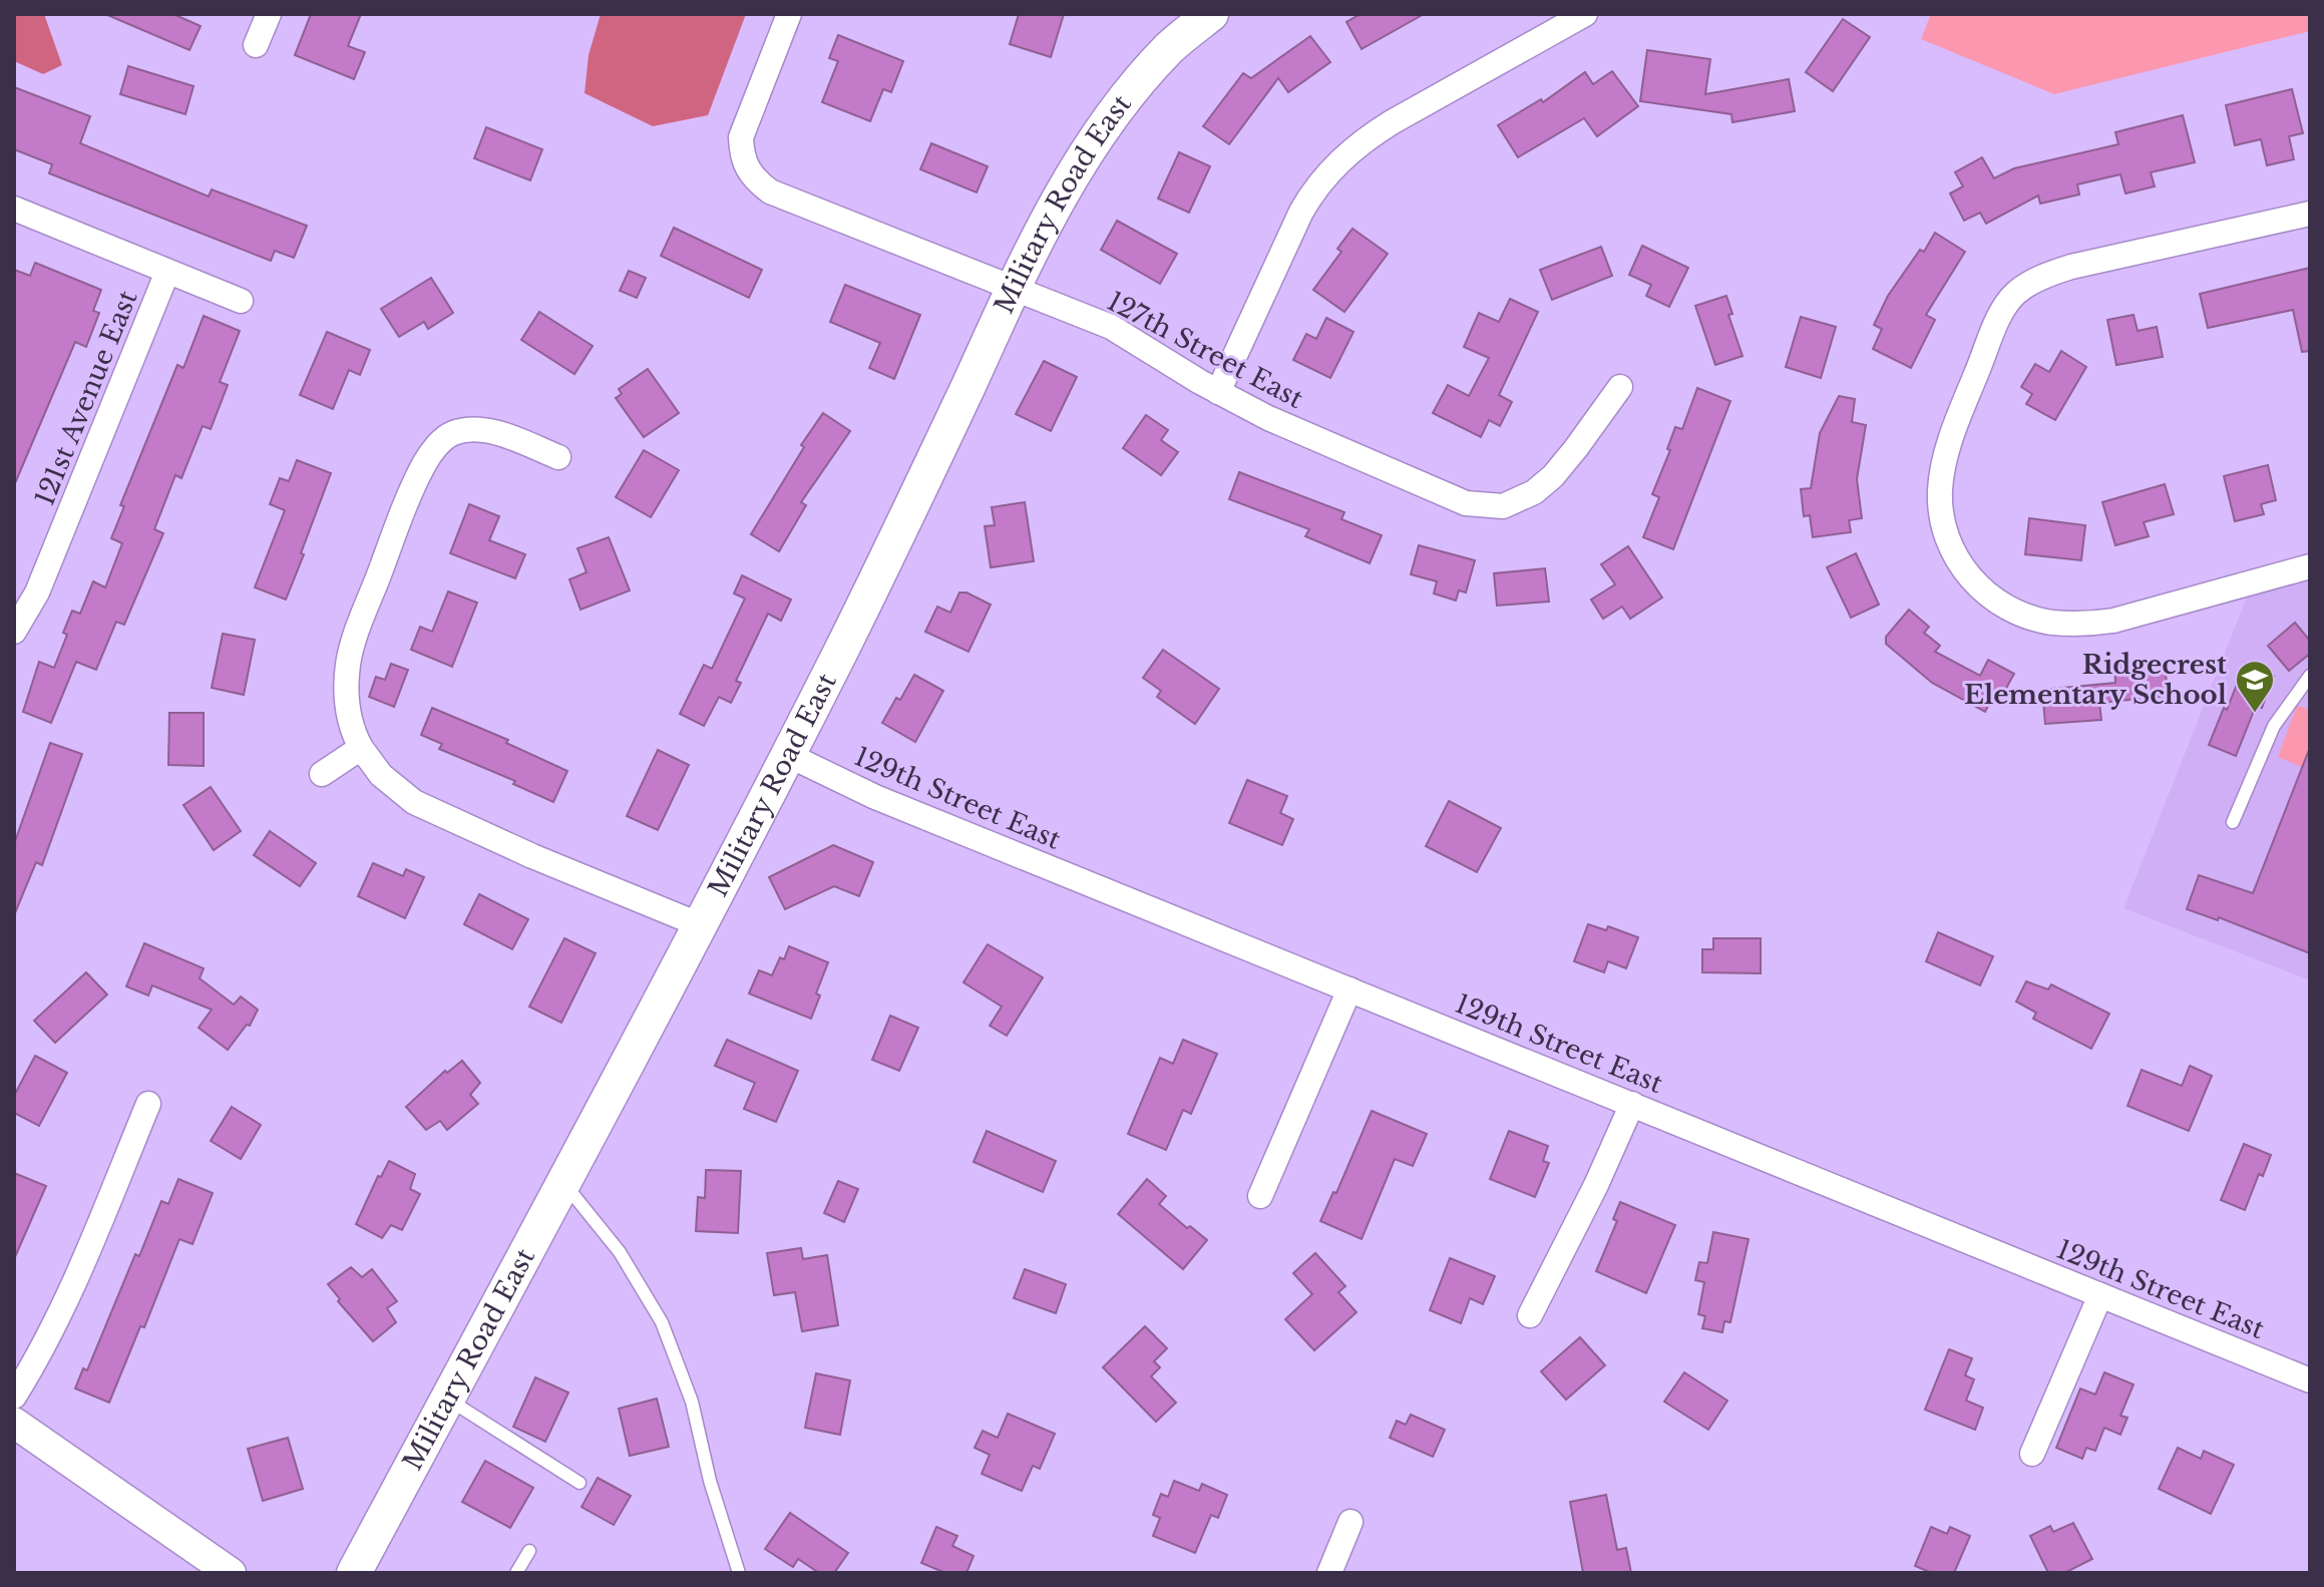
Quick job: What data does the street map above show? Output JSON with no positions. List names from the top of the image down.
{
  "streets": {
    "main road": ["Military Road East"],
    "street": ["127th Street East", "121st Avenue East", "129th Street East"]
  },
  "crossings": [
    ["Military Road East", "127th Street East"],
    ["Military Road East", "129th Street East"]
  ],
  "places": {
    "school or university": ["Ridgecrest Elementary School"]
  }
}
